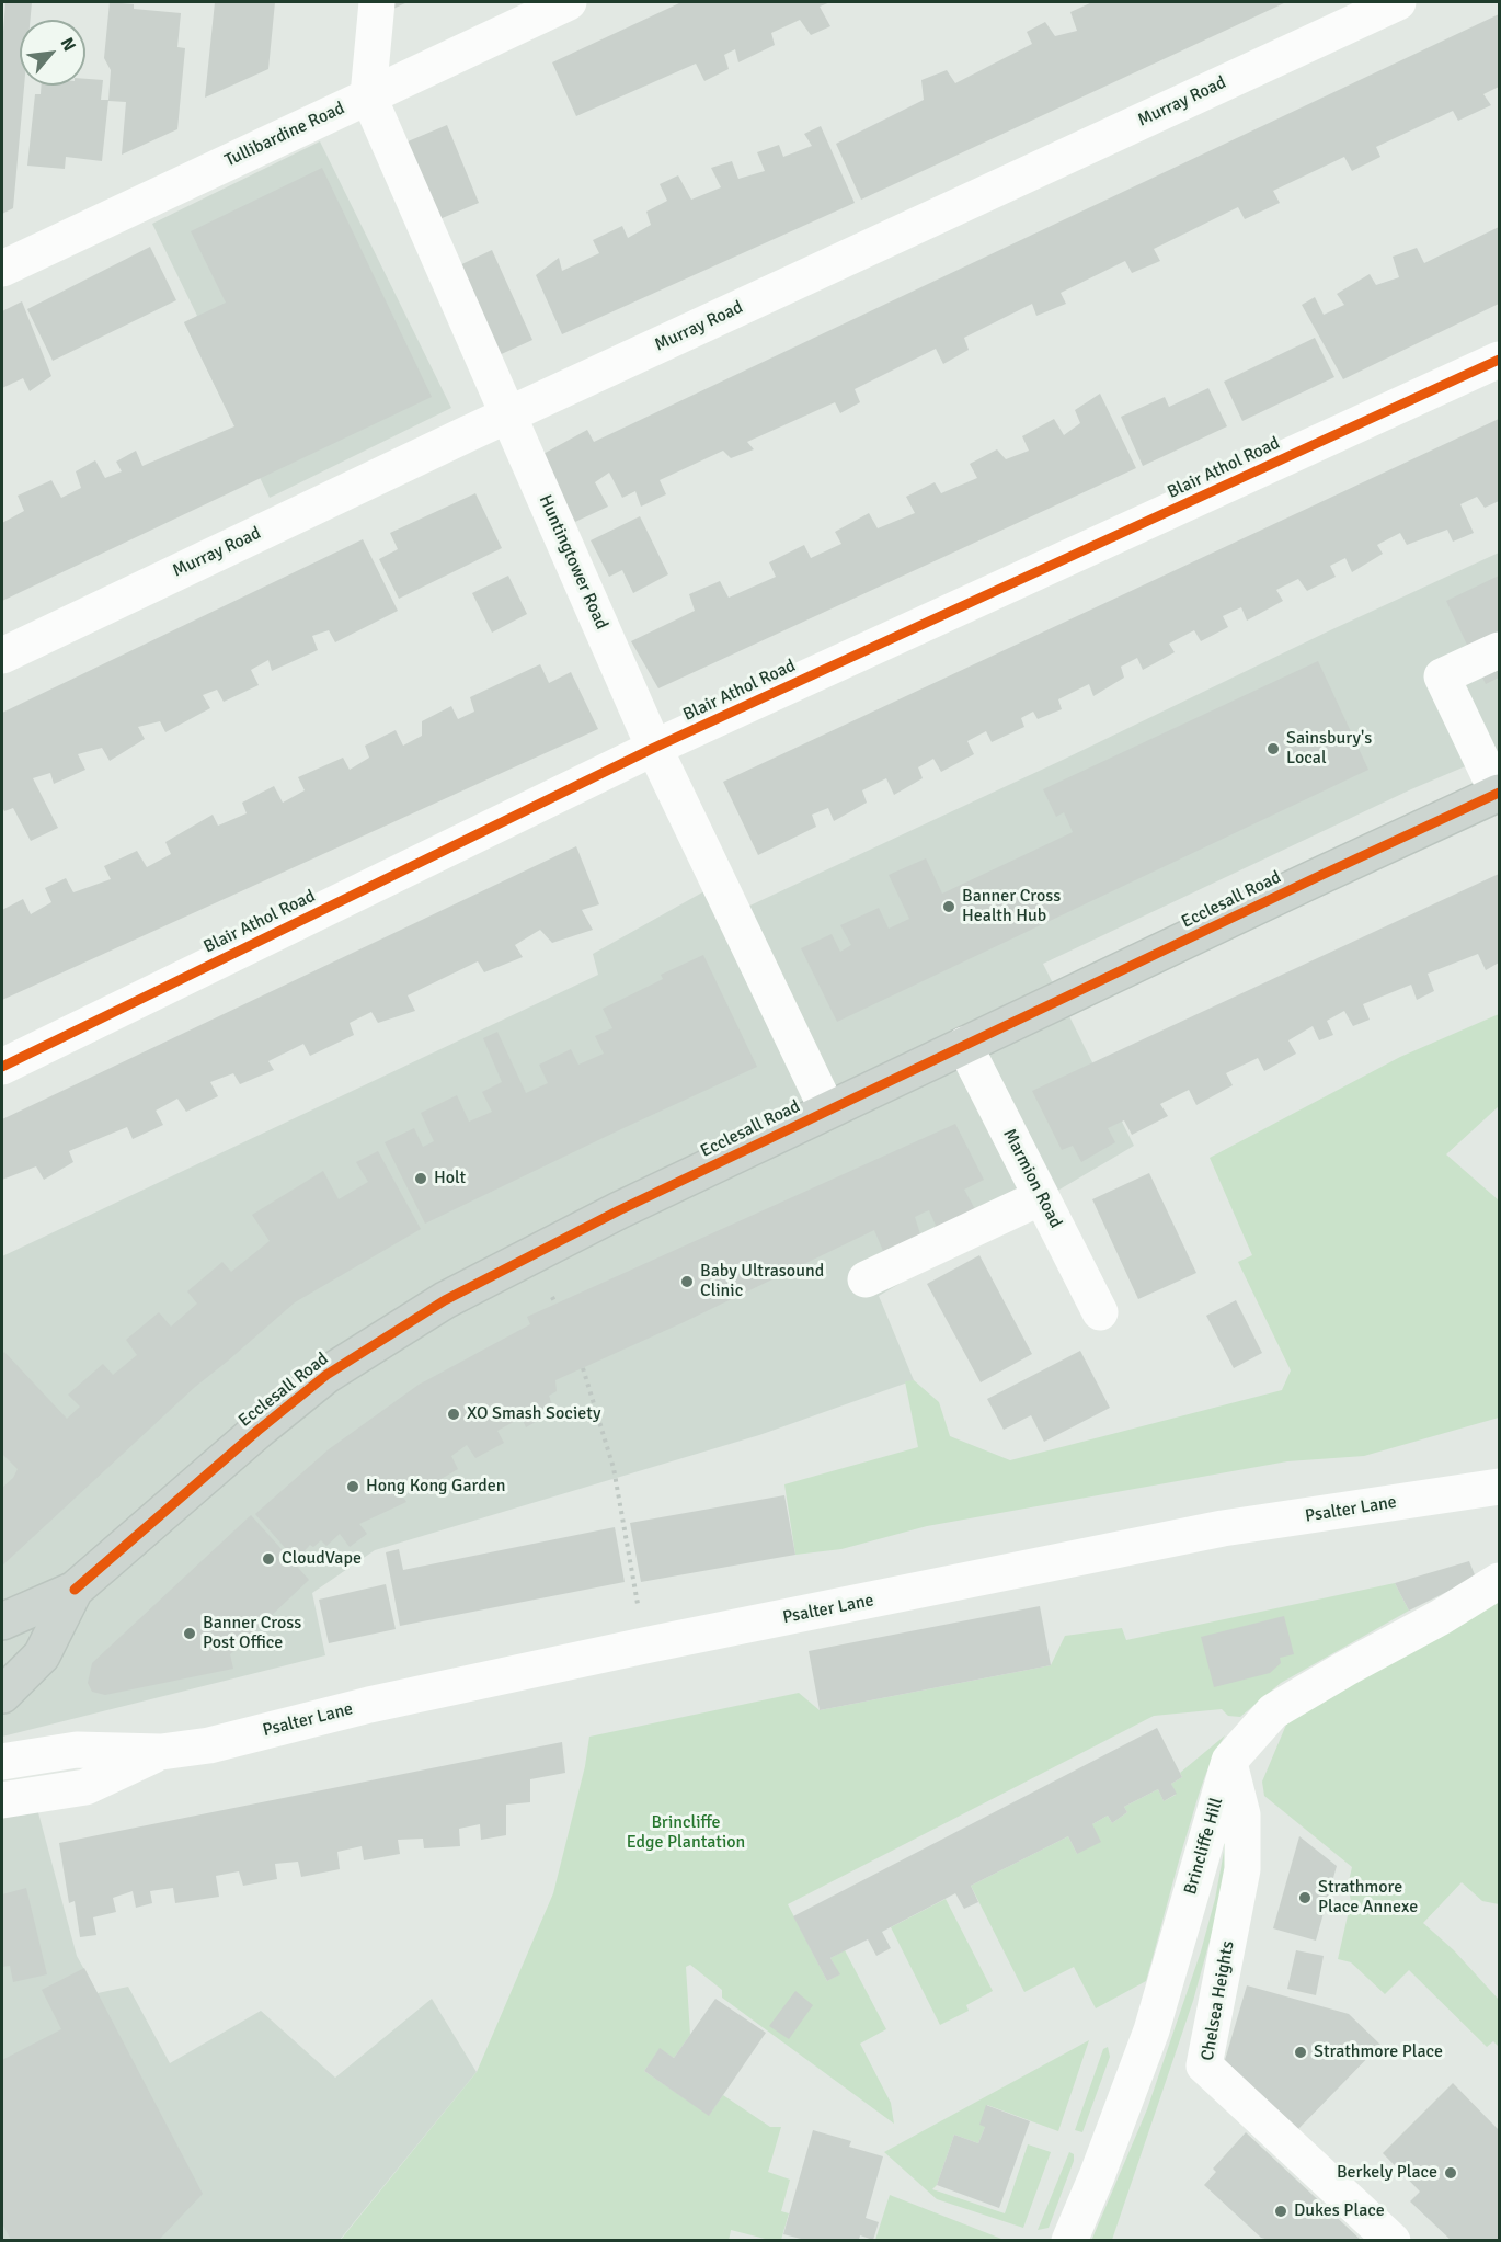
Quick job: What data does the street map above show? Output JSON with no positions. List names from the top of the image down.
{
  "streets": {
    "main road": ["Ecclesall Road"],
    "street": [
      "Murray Road",
      "Tullibardine Road",
      "Blair Athol Road",
      "Huntingtower Road",
      "Marmion Road",
      "Psalter Lane",
      "Brincliffe Hill",
      "Chelsea Heights"
    ]
  },
  "crossings": [
    ["Murray Road", "Huntingtower Road"],
    ["Tullibardine Road", "Huntingtower Road"],
    ["Blair Athol Road", "Huntingtower Road"],
    ["Huntingtower Road", "Ecclesall Road"],
    ["Ecclesall Road", "Marmion Road"],
    ["Brincliffe Hill", "Chelsea Heights"]
  ],
  "parks": ["Brincliffe Edge Plantation"],
  "places": [
    "Sainsbury's Local",
    "Banner Cross Health Hub",
    "Holt",
    "Baby Ultrasound Clinic",
    "XO Smash Society",
    "Hong Kong Garden",
    "CloudVape",
    "Banner Cross Post Office",
    "Strathmore Place Annexe",
    "Strathmore Place",
    "Berkely Place",
    "Dukes Place"
  ],
  "north": "top right"
}
